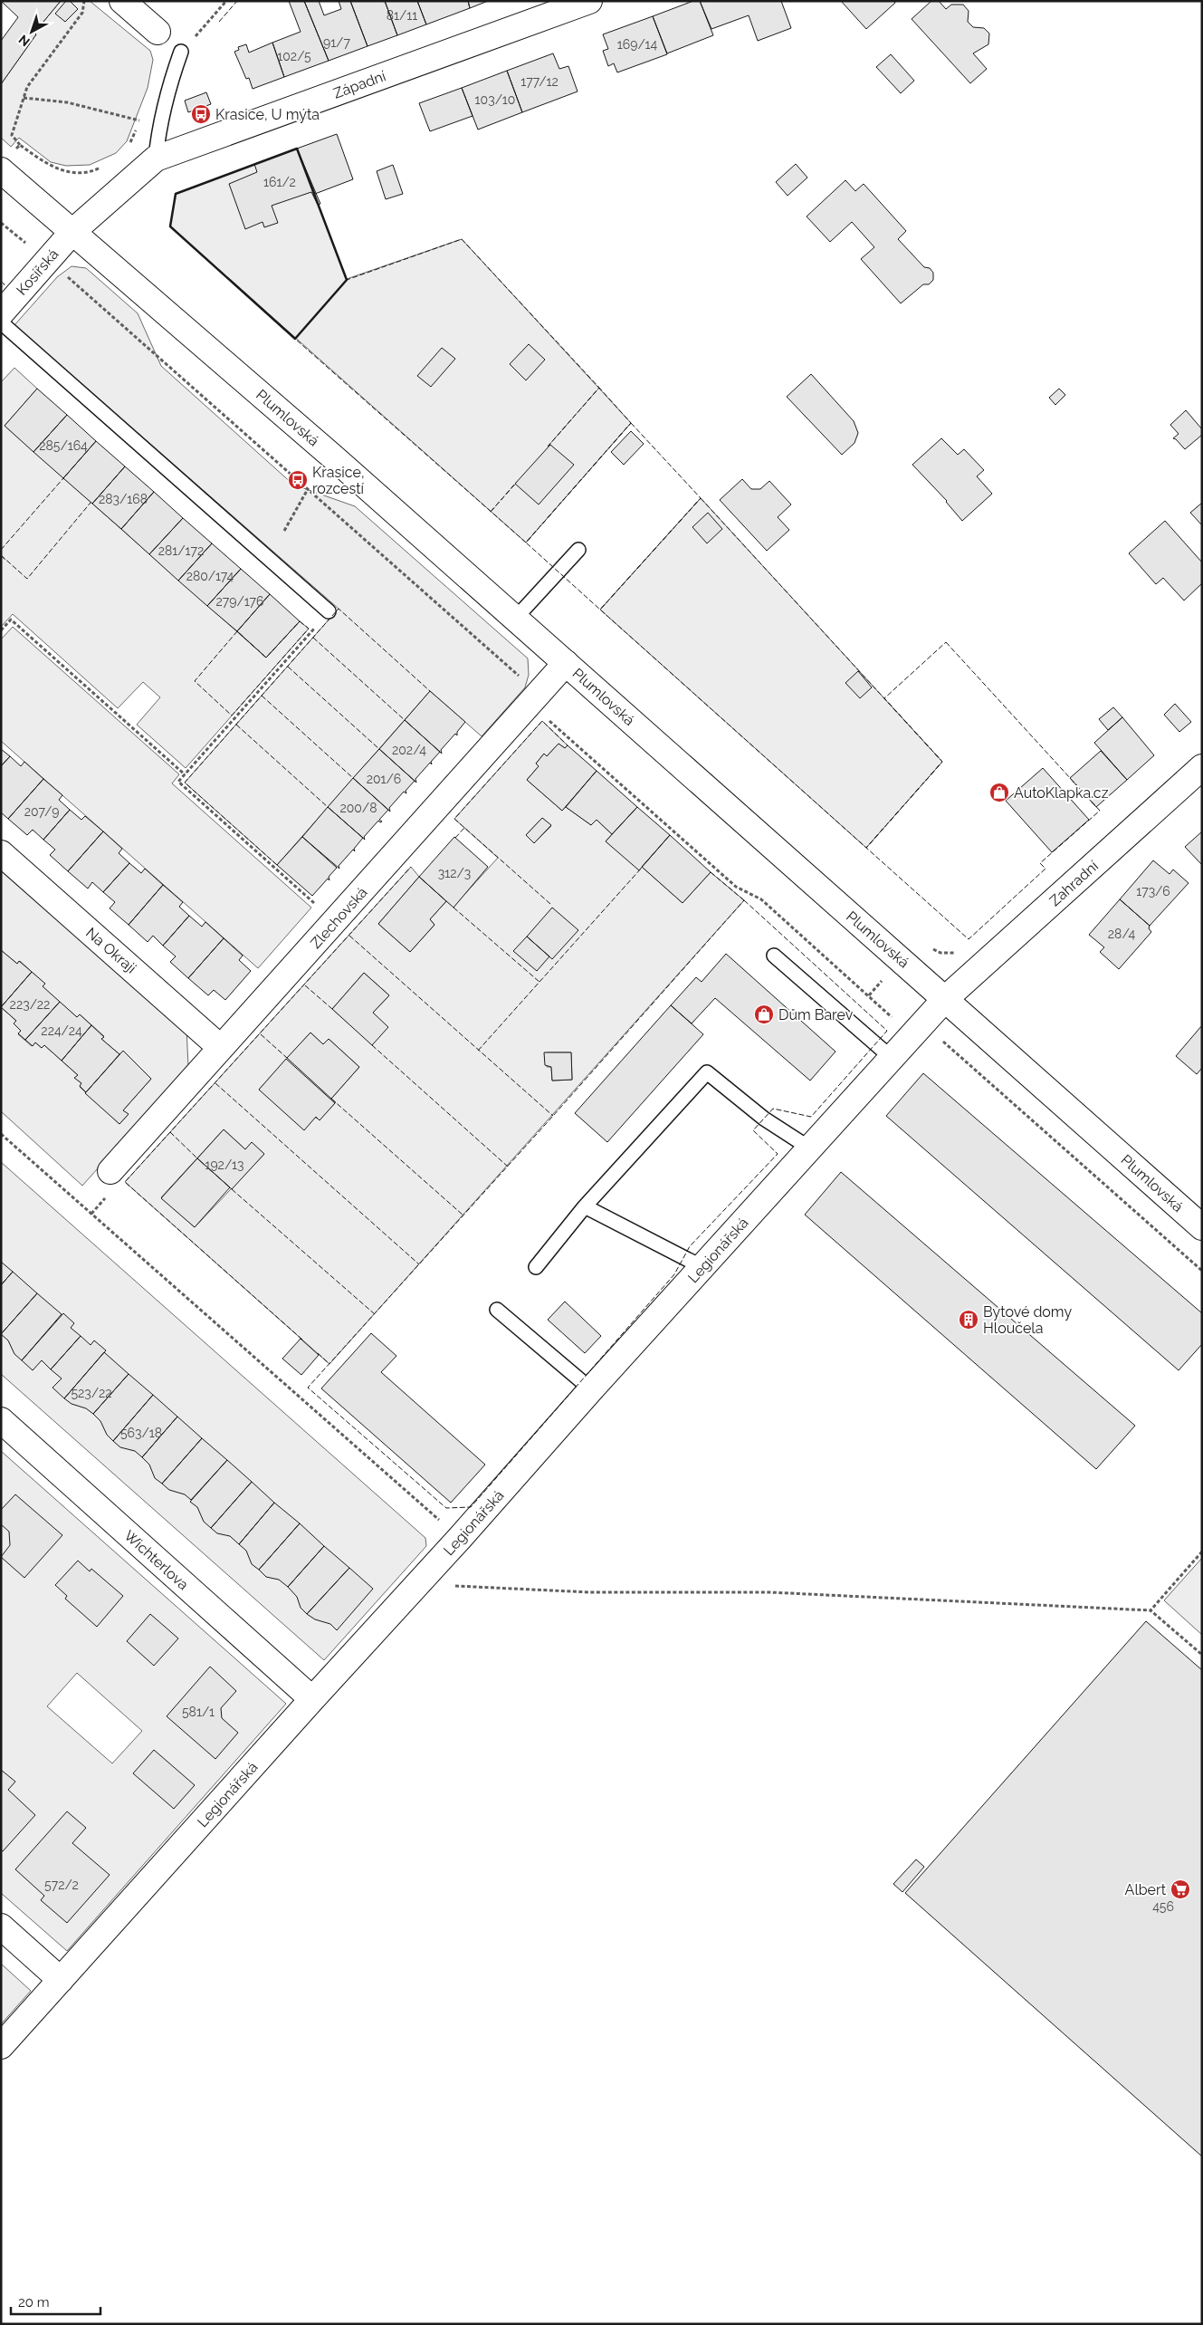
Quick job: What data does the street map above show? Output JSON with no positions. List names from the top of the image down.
{
  "streets": {
    "street": [
      "Západní",
      "Kosířská",
      "Plumlovská",
      "Zahradní",
      "Zlechovská",
      "Na Okraji",
      "Legionářská",
      "Wichterlova"
    ]
  },
  "crossings": [
    ["Západní", "Kosířská"],
    ["Západní", "Plumlovská"],
    ["Kosířská", "Plumlovská"],
    ["Plumlovská", "Zahradní"],
    ["Plumlovská", "Zlechovská"],
    ["Plumlovská", "Legionářská"],
    ["Zahradní", "Legionářská"],
    ["Zlechovská", "Na Okraji"],
    ["Legionářská", "Wichterlova"]
  ],
  "places": {
    "bus stop": ["Krasice, U mýta", "Krasice, rozcestí"],
    "shop": ["AutoKlapka.cz", "Dům Barev"],
    "building": ["Bytové domy Hloučela"],
    "supermarket": ["Albert"]
  },
  "house_numbers": [
    "81/11",
    "91/7",
    "169/14",
    "102/5",
    "177/12",
    "103/10",
    "161/2",
    "285/164",
    "283/168",
    "281/172",
    "280/174",
    "279/176",
    "202/4",
    "201/6",
    "200/8",
    "207/9",
    "312/3",
    "173/6",
    "28/4",
    "223/22",
    "224/24",
    "192/13",
    "523/22",
    "563/18",
    "581/1",
    "572/2",
    "456"
  ],
  "scale_bar": "20 m",
  "north": "bottom left"
}
